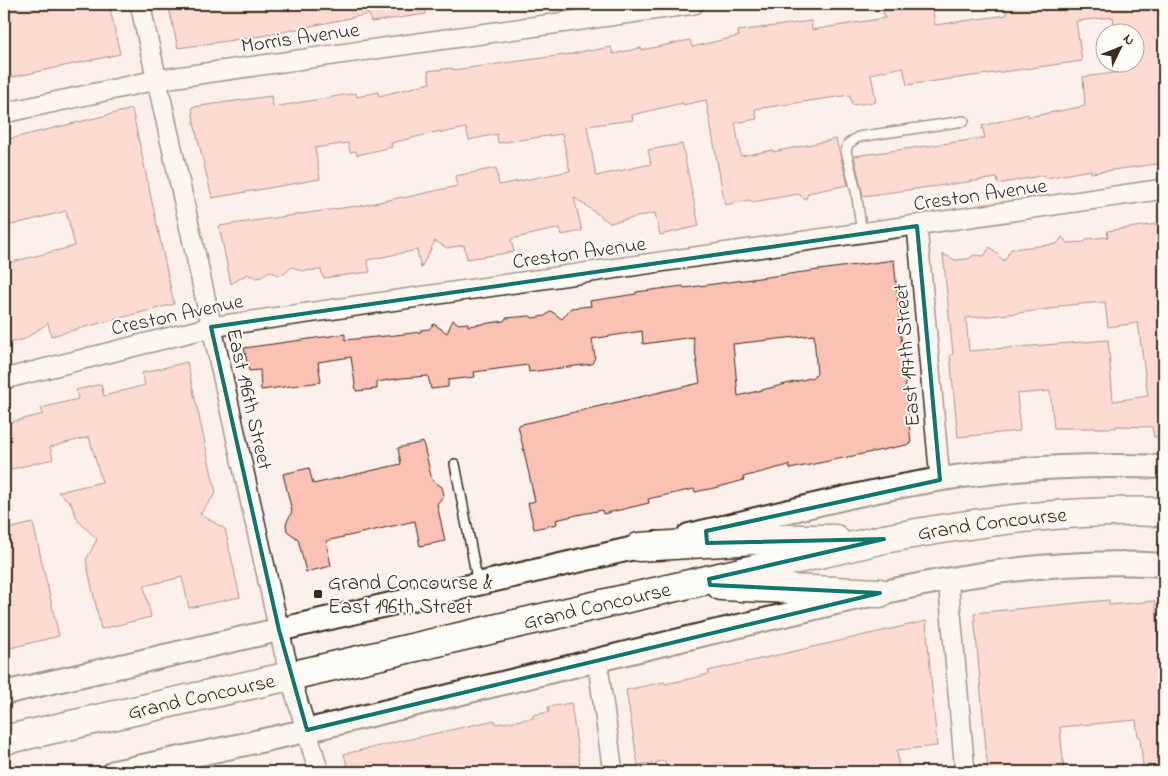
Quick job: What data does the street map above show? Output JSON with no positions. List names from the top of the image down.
{
  "streets": {
    "main road": ["Grand Concourse"],
    "street": [
      "Morris Avenue",
      "Creston Avenue",
      "East 197th Street",
      "East 196th Street"
    ]
  },
  "crossings": [
    ["Morris Avenue", "East 196th Street"],
    ["Creston Avenue", "East 197th Street"],
    ["Creston Avenue", "East 196th Street"],
    ["East 196th Street", "Grand Concourse"]
  ],
  "places": {
    "transit": ["Grand Concourse & East 196th Street"]
  },
  "north": "top right"
}
